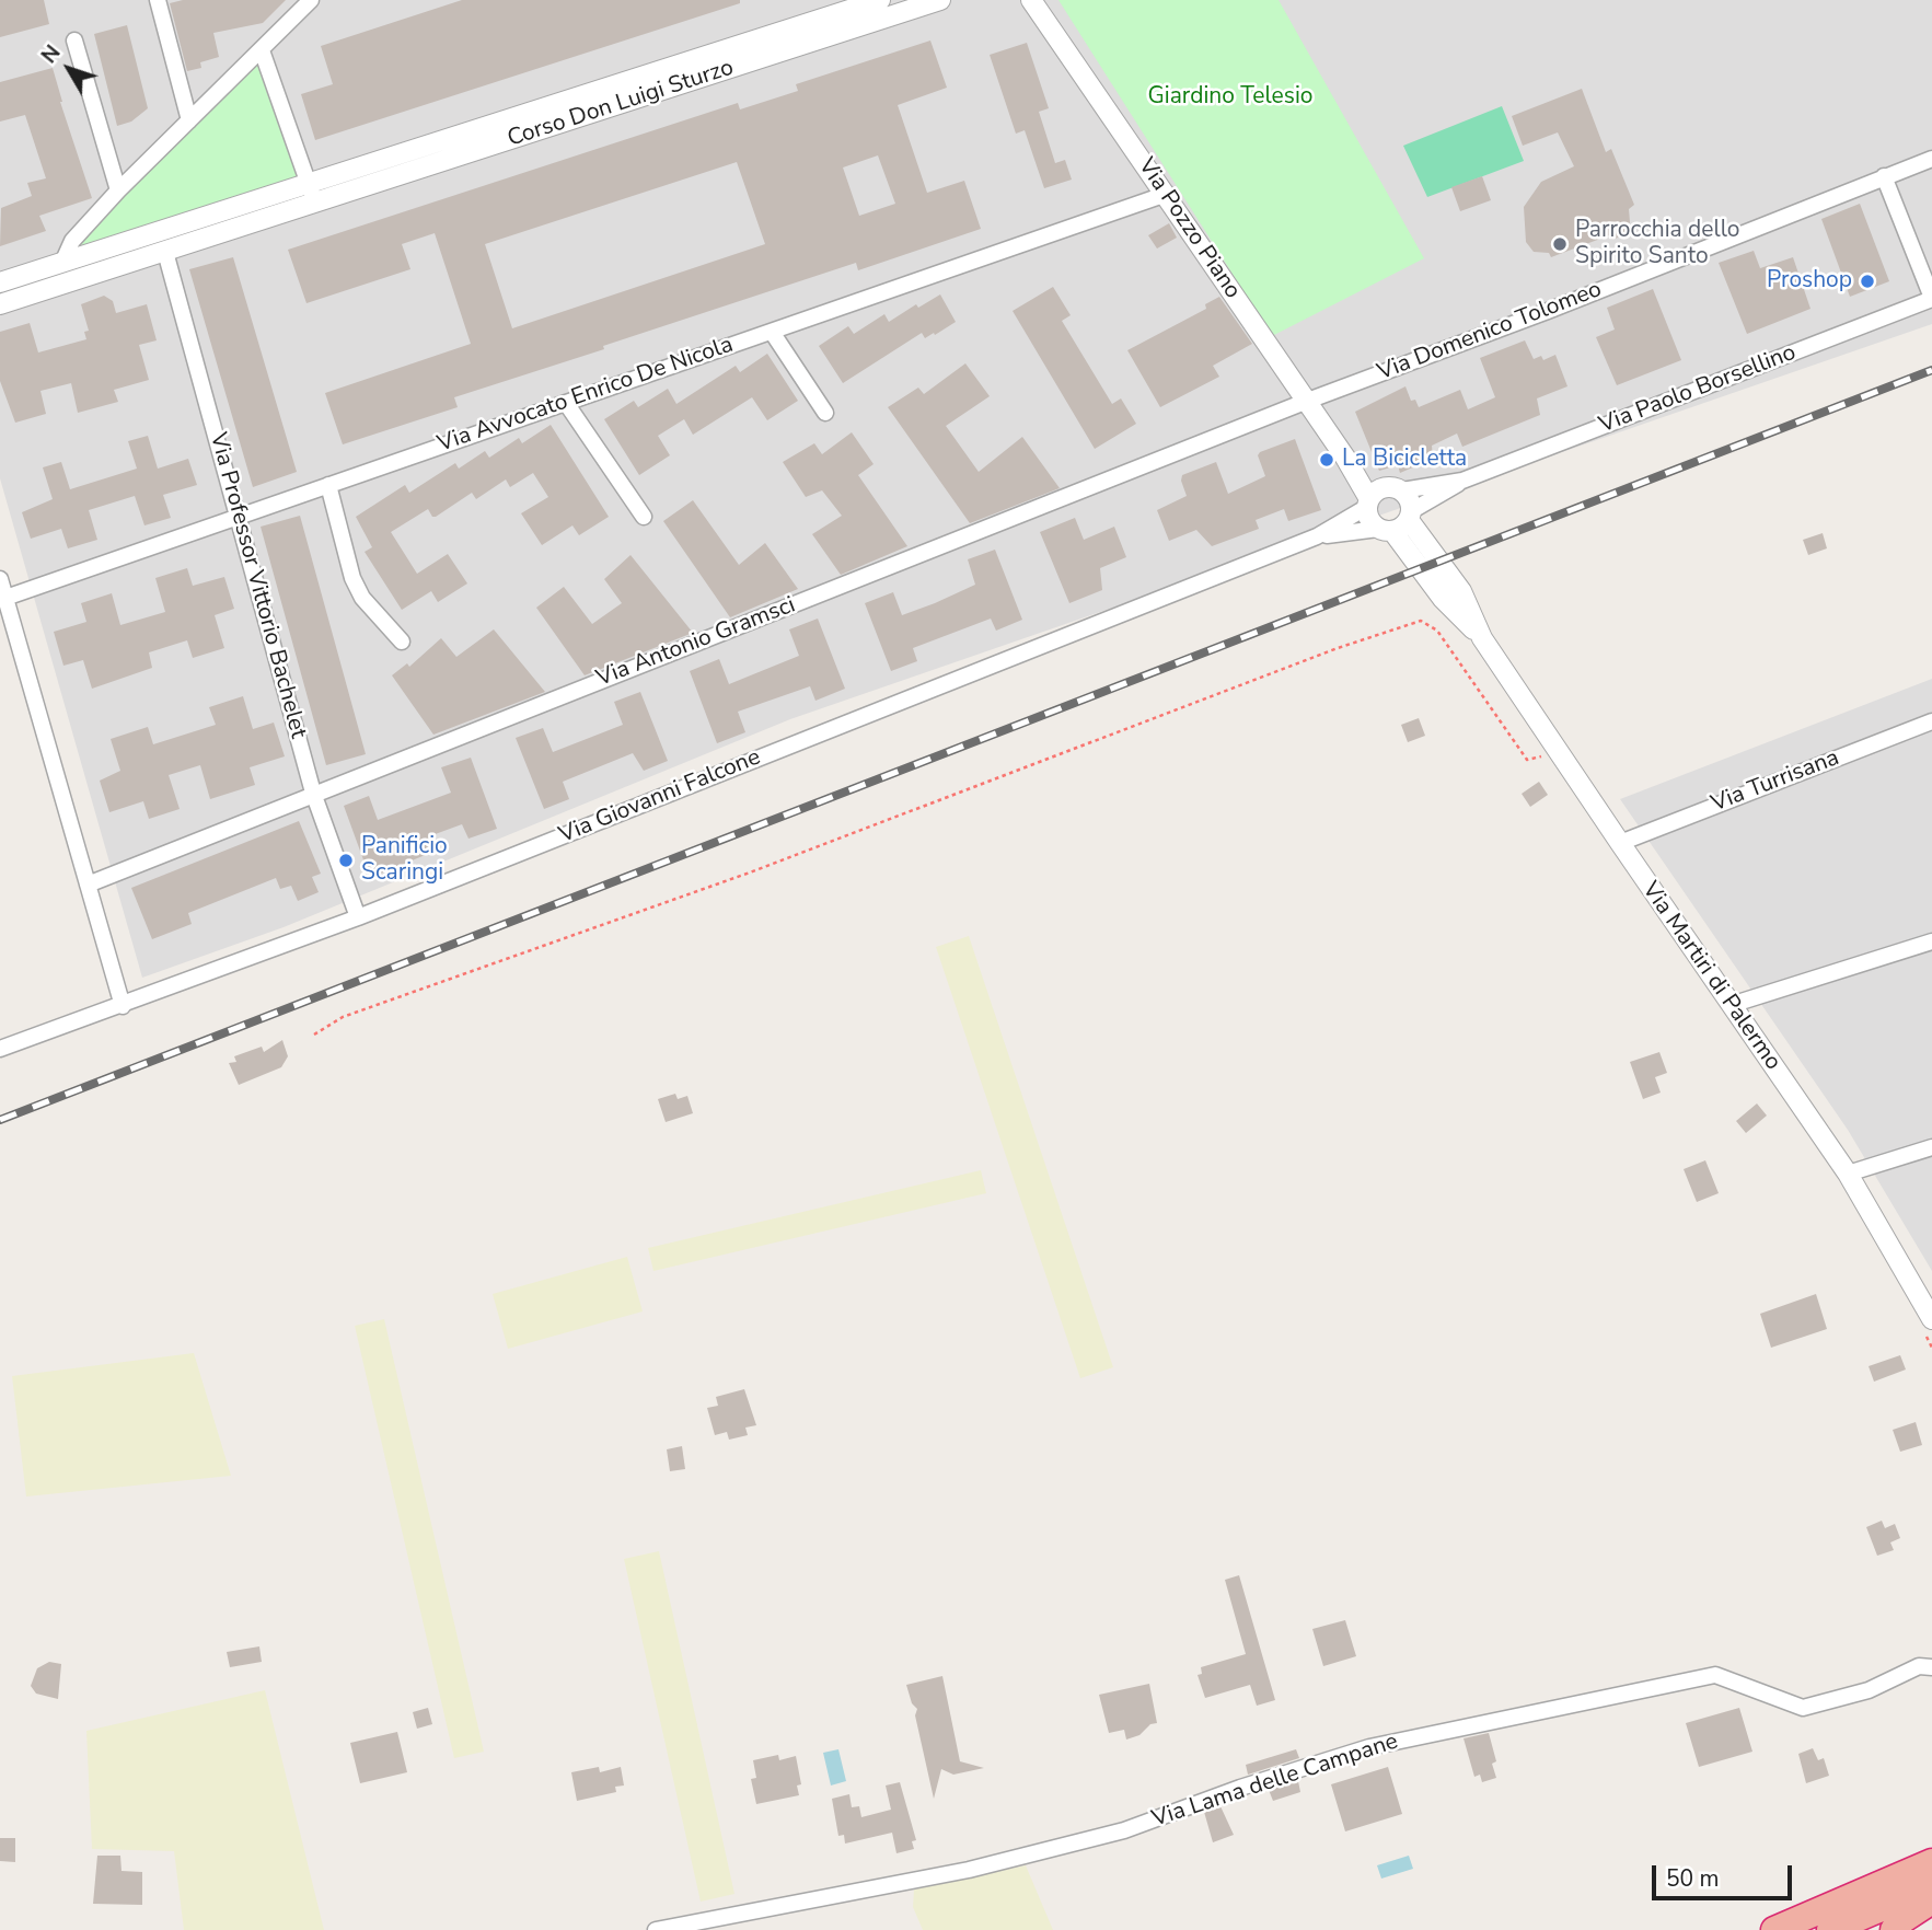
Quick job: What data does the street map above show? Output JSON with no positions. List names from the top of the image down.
{
  "streets": {
    "street": [
      "Corso Don Luigi Sturzo",
      "Via Pozzo Piano",
      "Via Domenico Tolomeo",
      "Via Paolo Borsellino",
      "Via Avvocato Enrico De Nicola",
      "Via Professor Vittorio Bachelet",
      "Via Antonio Gramsci",
      "Via Turrisana",
      "Via Giovanni Falcone",
      "Via Martiri di Palermo",
      "Via Lama delle Campane"
    ]
  },
  "crossings": [
    ["Corso Don Luigi Sturzo", "Via Professor Vittorio Bachelet"],
    ["Via Pozzo Piano", "Via Domenico Tolomeo"],
    ["Via Pozzo Piano", "Via Paolo Borsellino"],
    ["Via Pozzo Piano", "Via Avvocato Enrico De Nicola"],
    ["Via Pozzo Piano", "Via Antonio Gramsci"],
    ["Via Pozzo Piano", "Via Giovanni Falcone"],
    ["Via Pozzo Piano", "Via Martiri di Palermo"],
    ["Via Domenico Tolomeo", "Via Antonio Gramsci"],
    ["Via Paolo Borsellino", "Via Giovanni Falcone"],
    ["Via Avvocato Enrico De Nicola", "Via Professor Vittorio Bachelet"],
    ["Via Professor Vittorio Bachelet", "Via Antonio Gramsci"],
    ["Via Professor Vittorio Bachelet", "Via Giovanni Falcone"],
    ["Via Turrisana", "Via Martiri di Palermo"]
  ],
  "parks": ["Giardino Telesio"],
  "places": [
    "Parrocchia dello Spirito Santo",
    "Proshop",
    "La Bicicletta",
    "Panificio Scaringi"
  ],
  "scale_bar": "50 m",
  "north": "top left"
}
